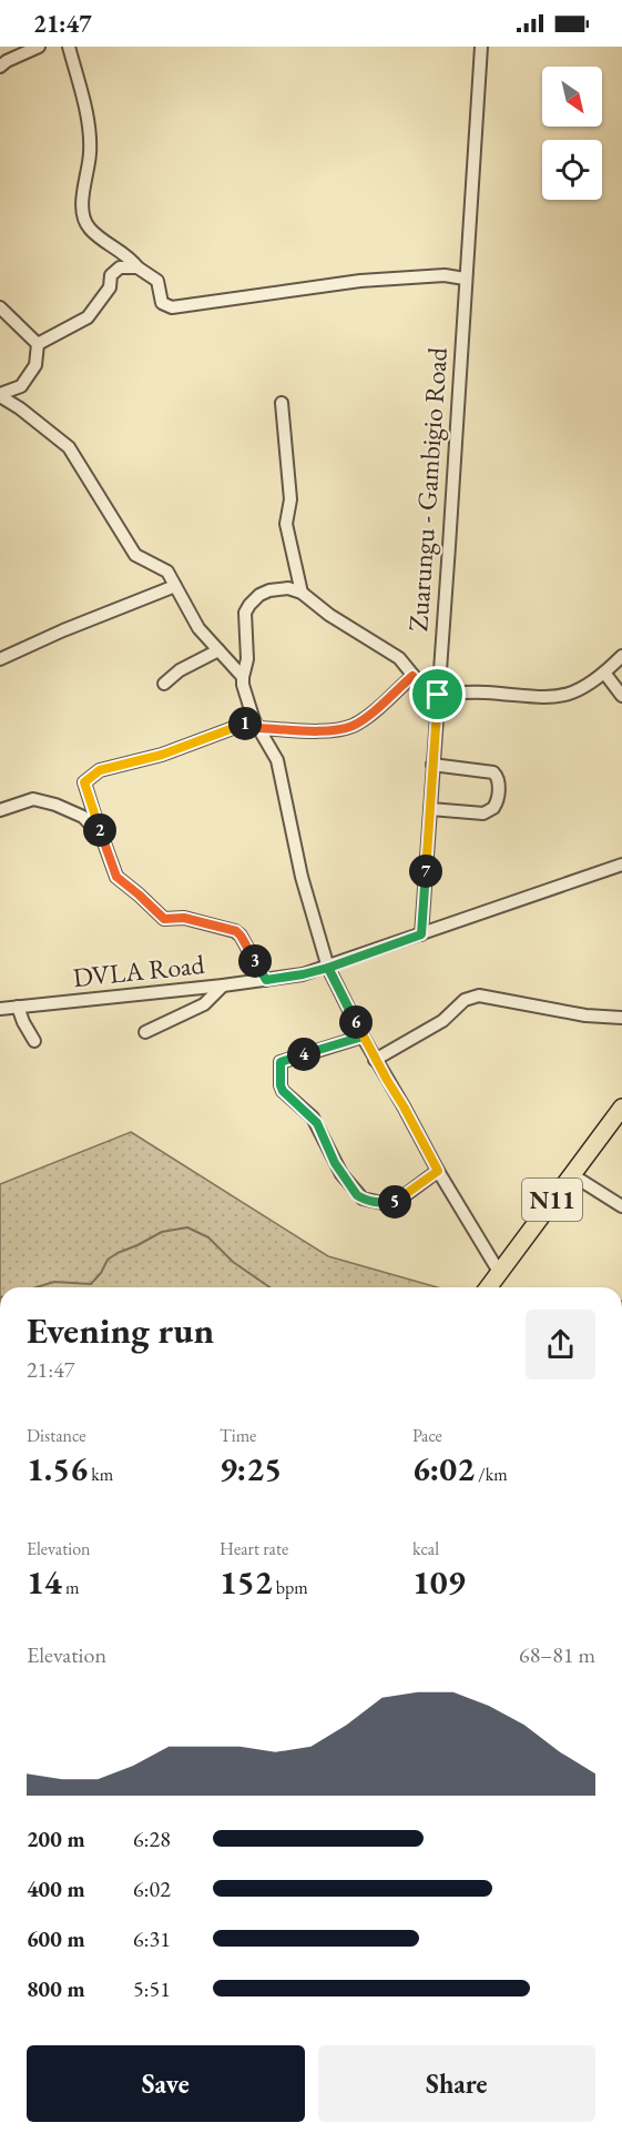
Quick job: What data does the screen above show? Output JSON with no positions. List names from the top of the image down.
{
  "streets": {
    "highway": ["N11"],
    "street": ["Zuarungu - Gambigio Road", "DVLA Road"]
  },
  "crossings": [
    ["Zuarungu - Gambigio Road", "DVLA Road"]
  ],
  "north": "bottom right",
  "page": {
    "status": "21:47",
    "pins": [
      "1",
      "2",
      "7",
      "3",
      "6",
      "4",
      "5"
    ],
    "heading": ["Evening run", "21:47"],
    "stats": [
      ["Distance", "1.56 km"],
      ["Time", "9:25"],
      ["Pace", "6:02 /km"],
      ["Elevation", "14 m"],
      ["Heart rate", "152 bpm"],
      ["kcal", "109"]
    ],
    "chart": ["Elevation", "68–81 m"],
    "list": [
      {
        "name": "200 m",
        "note": "6:28"
      },
      {
        "name": "400 m",
        "note": "6:02"
      },
      {
        "name": "600 m",
        "note": "6:31"
      },
      {
        "name": "800 m",
        "note": "5:51"
      }
    ],
    "buttons": ["Save", "Share"]
  }
}
